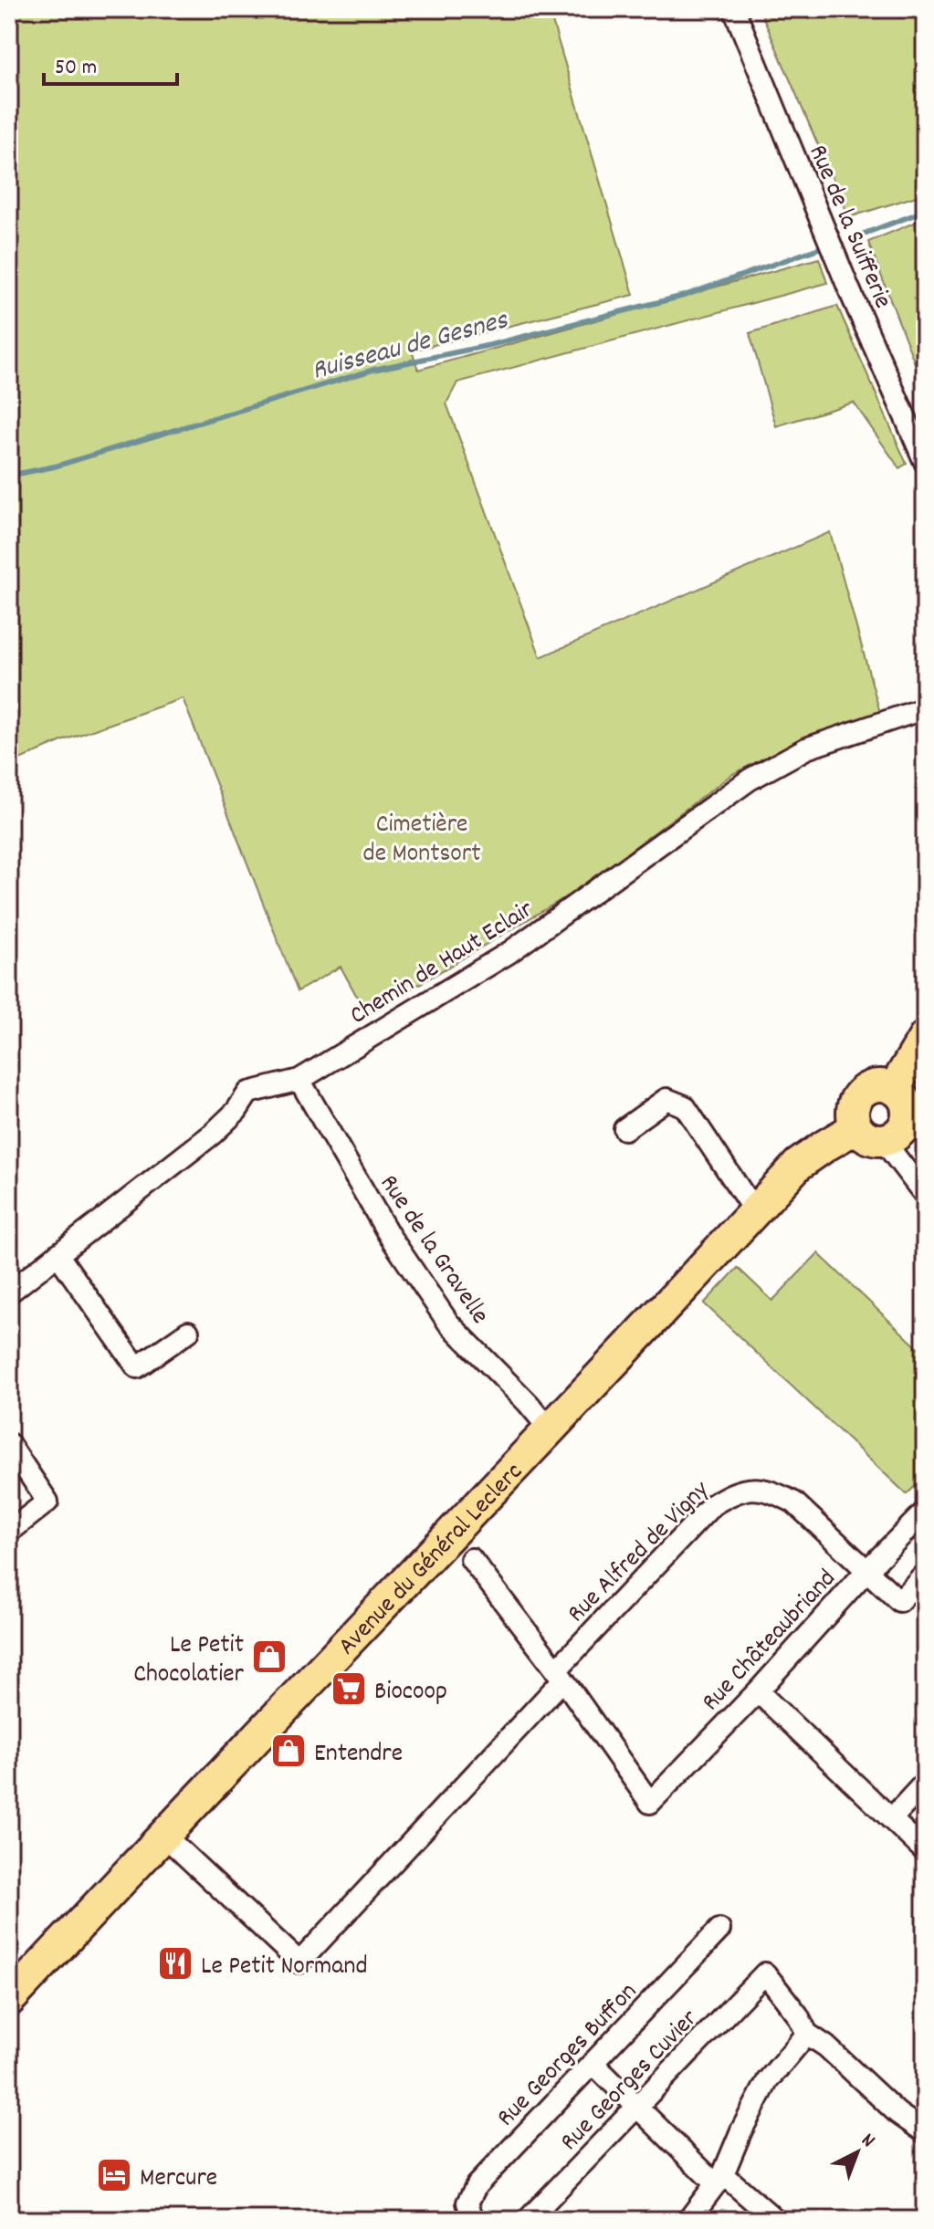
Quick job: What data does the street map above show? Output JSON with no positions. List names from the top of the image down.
{
  "streets": {
    "main road": ["Avenue du Général Leclerc"],
    "street": [
      "Rue de la Suifferie",
      "Chemin de Haut Eclair",
      "Rue de la Gravelle",
      "Rue Alfred de Vigny",
      "Rue Châteaubriand",
      "Rue Georges Buffon",
      "Rue Georges Cuvier"
    ]
  },
  "crossings": [
    ["Chemin de Haut Eclair", "Rue de la Gravelle"],
    ["Rue de la Gravelle", "Avenue du Général Leclerc"],
    ["Rue Alfred de Vigny", "Avenue du Général Leclerc"],
    ["Rue Alfred de Vigny", "Rue Châteaubriand"]
  ],
  "water": ["Ruisseau de Gesnes"],
  "parks": ["Cimetière de Montsort"],
  "places": {
    "shop": ["Le Petit Chocolatier", "Entendre"],
    "supermarket": ["Biocoop"],
    "restaurant": ["Le Petit Normand"],
    "hotel": ["Mercure"]
  },
  "scale_bar": "50 m",
  "north": "top right"
}
